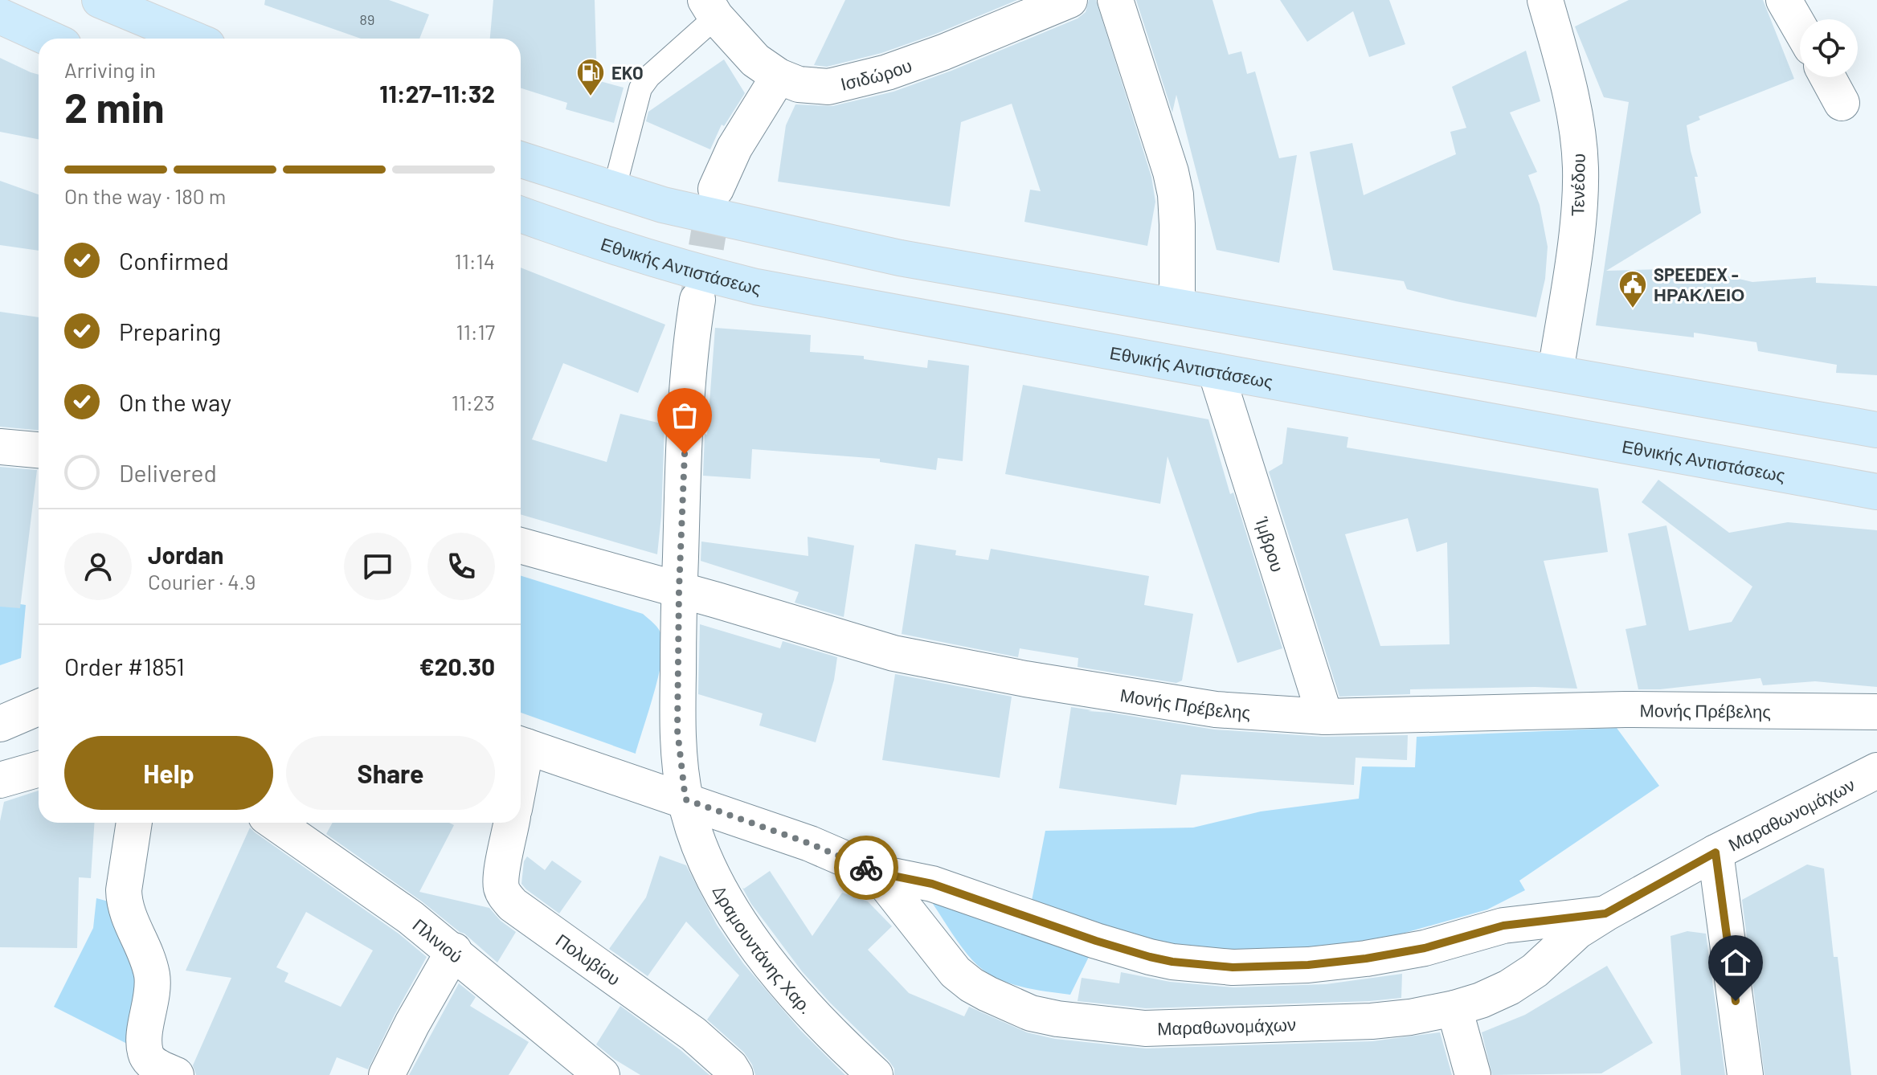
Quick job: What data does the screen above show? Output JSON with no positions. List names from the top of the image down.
{
  "streets": {
    "main road": ["Εθνικής Αντιστάσεως"],
    "street": [
      "Ισιδώρου",
      "Τενέδου",
      "Ίμβρου",
      "Μονής Πρέβελης",
      "Μαραθωνομάχων",
      "Πλινιού",
      "Δραμουντάνης Χαρ.",
      "Πολυβίου"
    ]
  },
  "crossings": [
    ["Εθνικής Αντιστάσεως", "Ίμβρου"],
    ["Ίμβρου", "Μονής Πρέβελης"],
    ["Μονής Πρέβελης", "Δραμουντάνης Χαρ."],
    ["Μαραθωνομάχων", "Δραμουντάνης Χαρ."]
  ],
  "places": {
    "fuel station": ["EKO"],
    "public building": ["SPEEDEX - ΗΡΑΚΛΕΙΟ"]
  },
  "house_numbers": ["89"],
  "page": {
    "heading": ["2 min", "Arriving in", "11:27–11:32"],
    "panel": [
      "Jordan",
      "Courier · 4.9",
      "Order #1851",
      "€20.30"
    ],
    "bar": "On the way · 180 m",
    "list": [
      ["Confirmed", "11:14"],
      ["Preparing", "11:17"],
      ["On the way", "11:23"],
      "Delivered"
    ],
    "buttons": ["Help", "Share"]
  }
}
